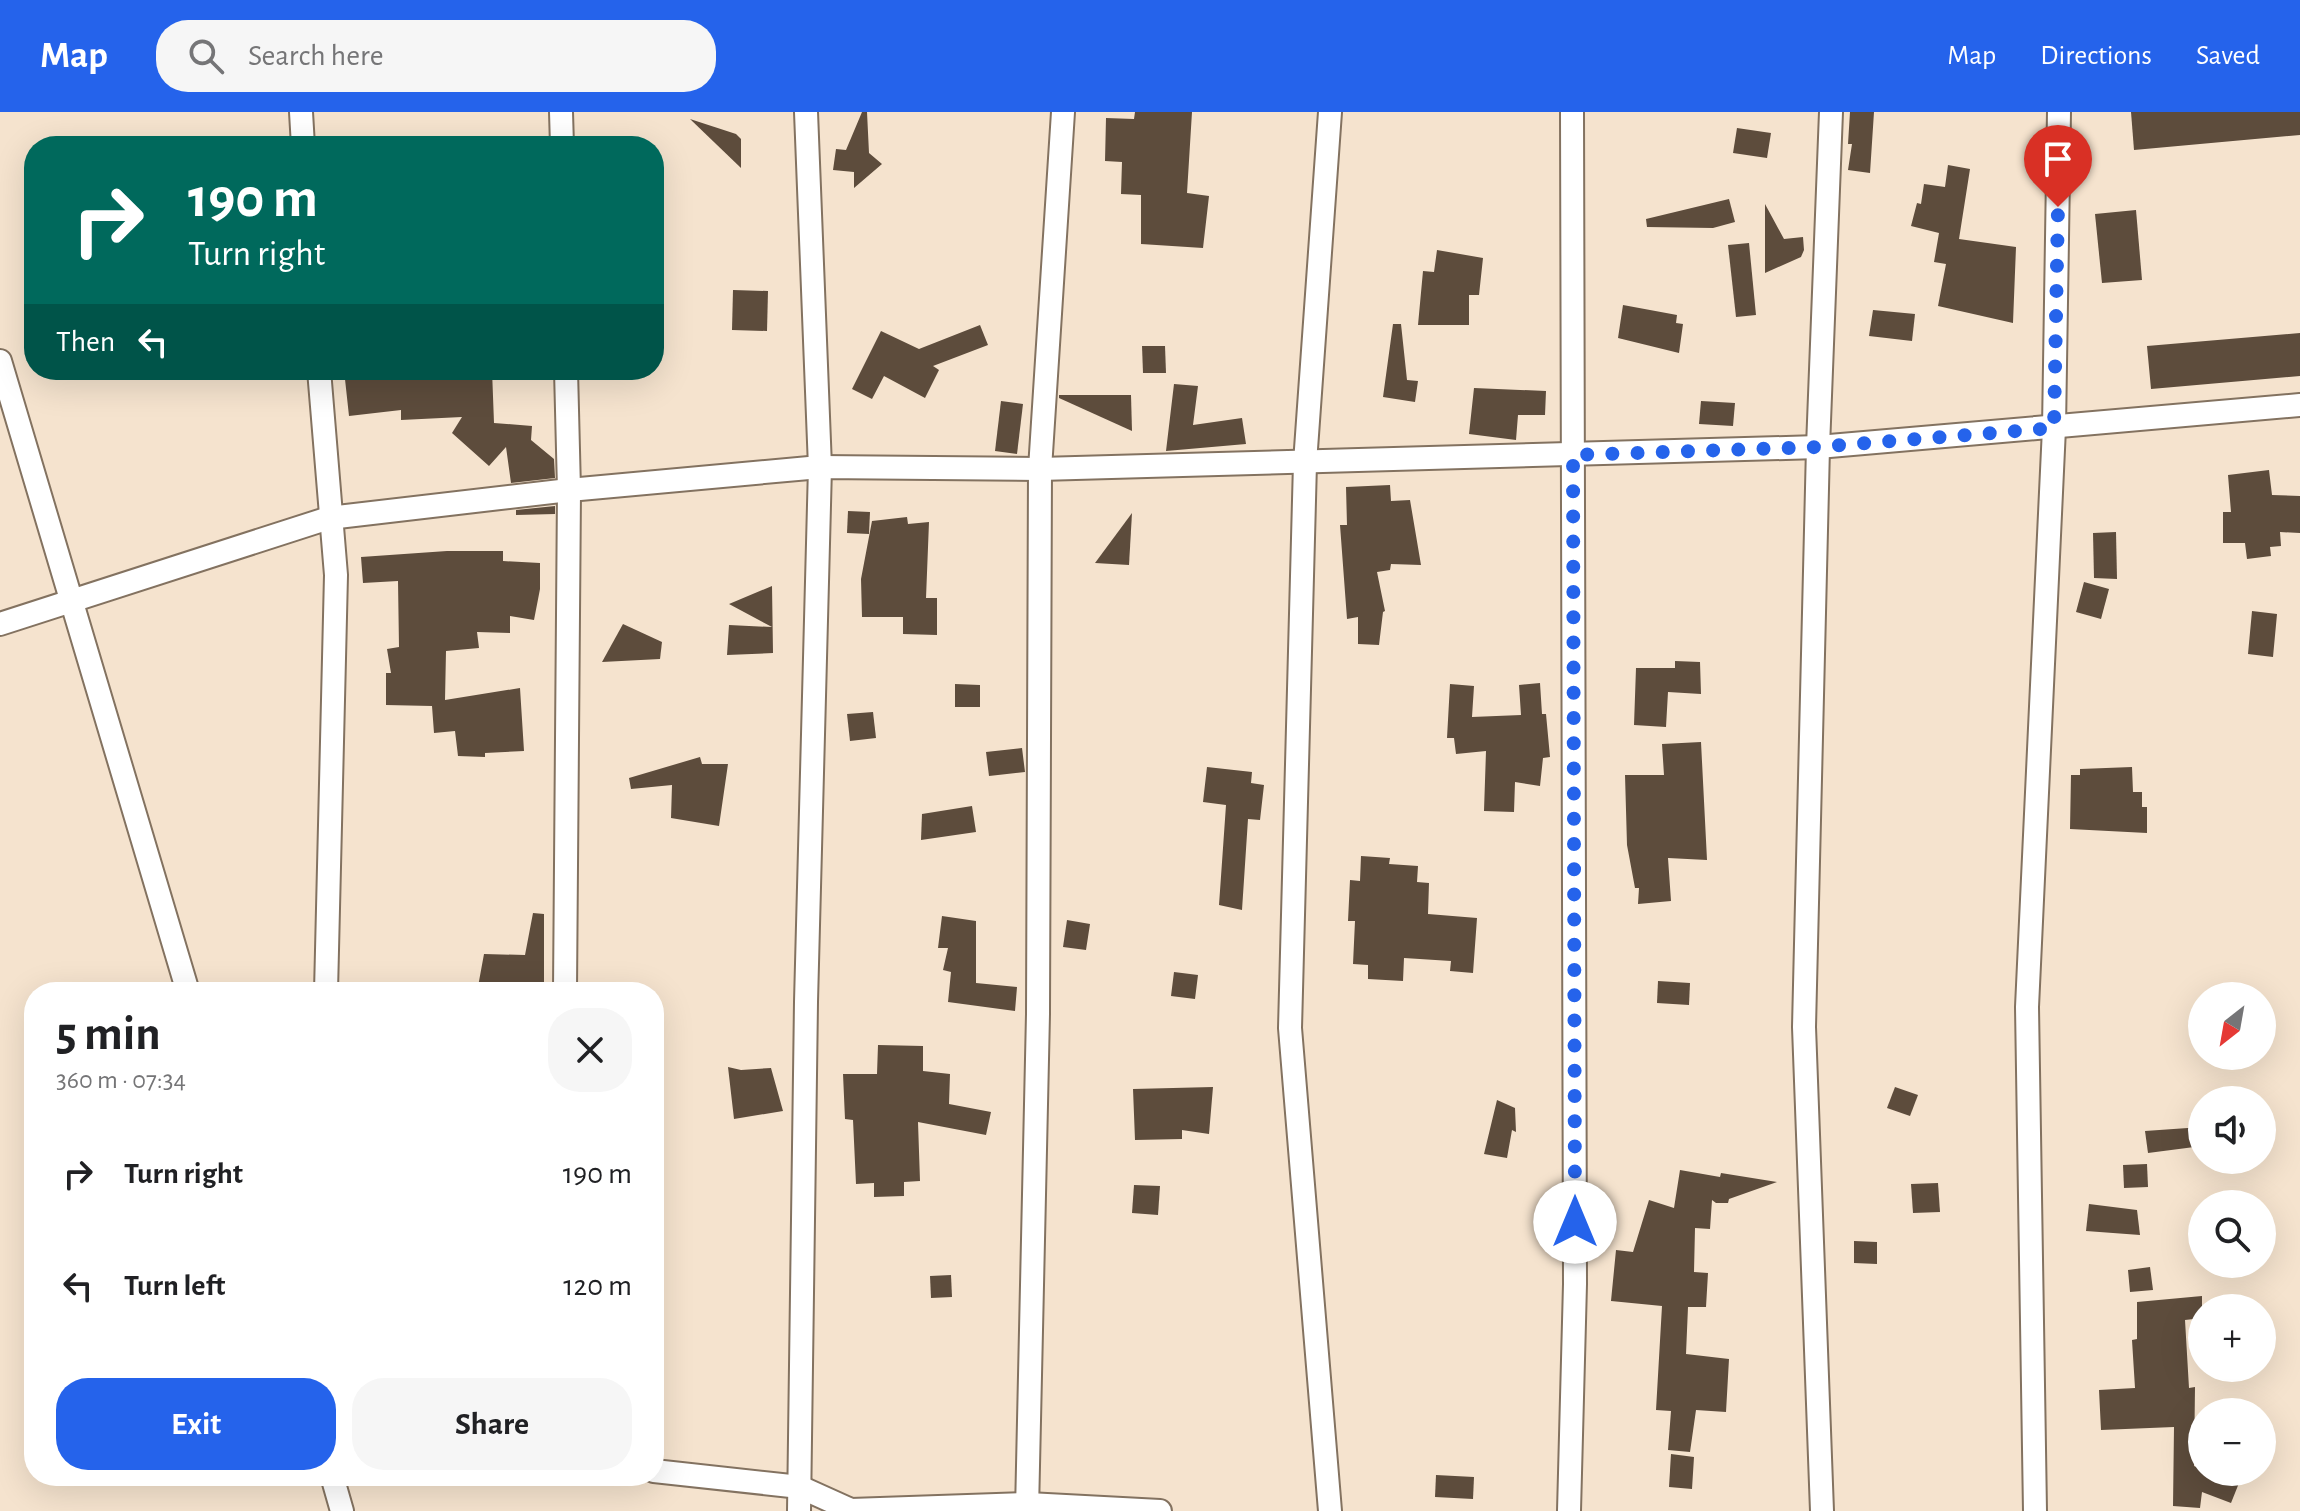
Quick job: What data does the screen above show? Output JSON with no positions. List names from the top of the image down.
{
  "north": "bottom left",
  "page": {
    "header": "Map",
    "search": "Search here",
    "nav": ["Map", "Directions", "Saved"],
    "turn": ["190 m", "Turn right"],
    "then": "Then",
    "map_buttons": ["+", "−"],
    "heading": ["5 min", "360 m · 07:34"],
    "list": [
      {
        "name": "Turn right",
        "value": "190 m"
      },
      {
        "name": "Turn left",
        "value": "120 m"
      }
    ],
    "buttons": ["Exit", "Share"]
  }
}
